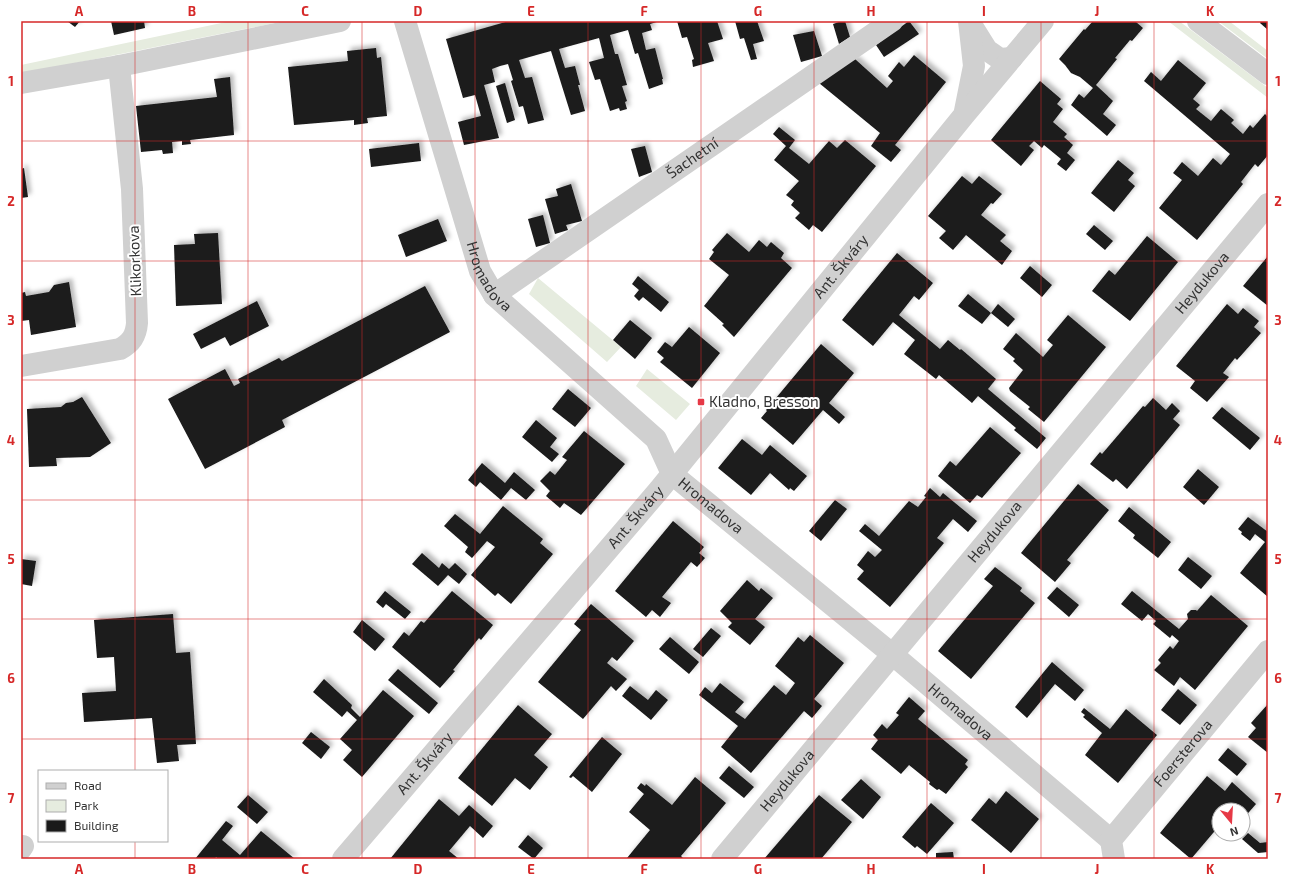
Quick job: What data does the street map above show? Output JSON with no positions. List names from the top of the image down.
{
  "streets": {
    "street": [
      "Šachetní",
      "Klikorkova",
      "Ant. Škváry",
      "Hromadova",
      "Heydukova",
      "Foersterova"
    ]
  },
  "crossings": [
    ["Šachetní", "Hromadova"],
    ["Ant. Škváry", "Hromadova"],
    ["Hromadova", "Heydukova"],
    ["Hromadova", "Foersterova"]
  ],
  "places": {
    "transit": ["Kladno, Bresson"]
  },
  "legend": ["Road", "Park", "Building"],
  "north": "bottom",
  "grid": {
    "columns": [
      "A",
      "B",
      "C",
      "D",
      "E",
      "F",
      "G",
      "H",
      "I",
      "J",
      "K"
    ],
    "rows": [
      "1",
      "2",
      "3",
      "4",
      "5",
      "6",
      "7"
    ]
  }
}
